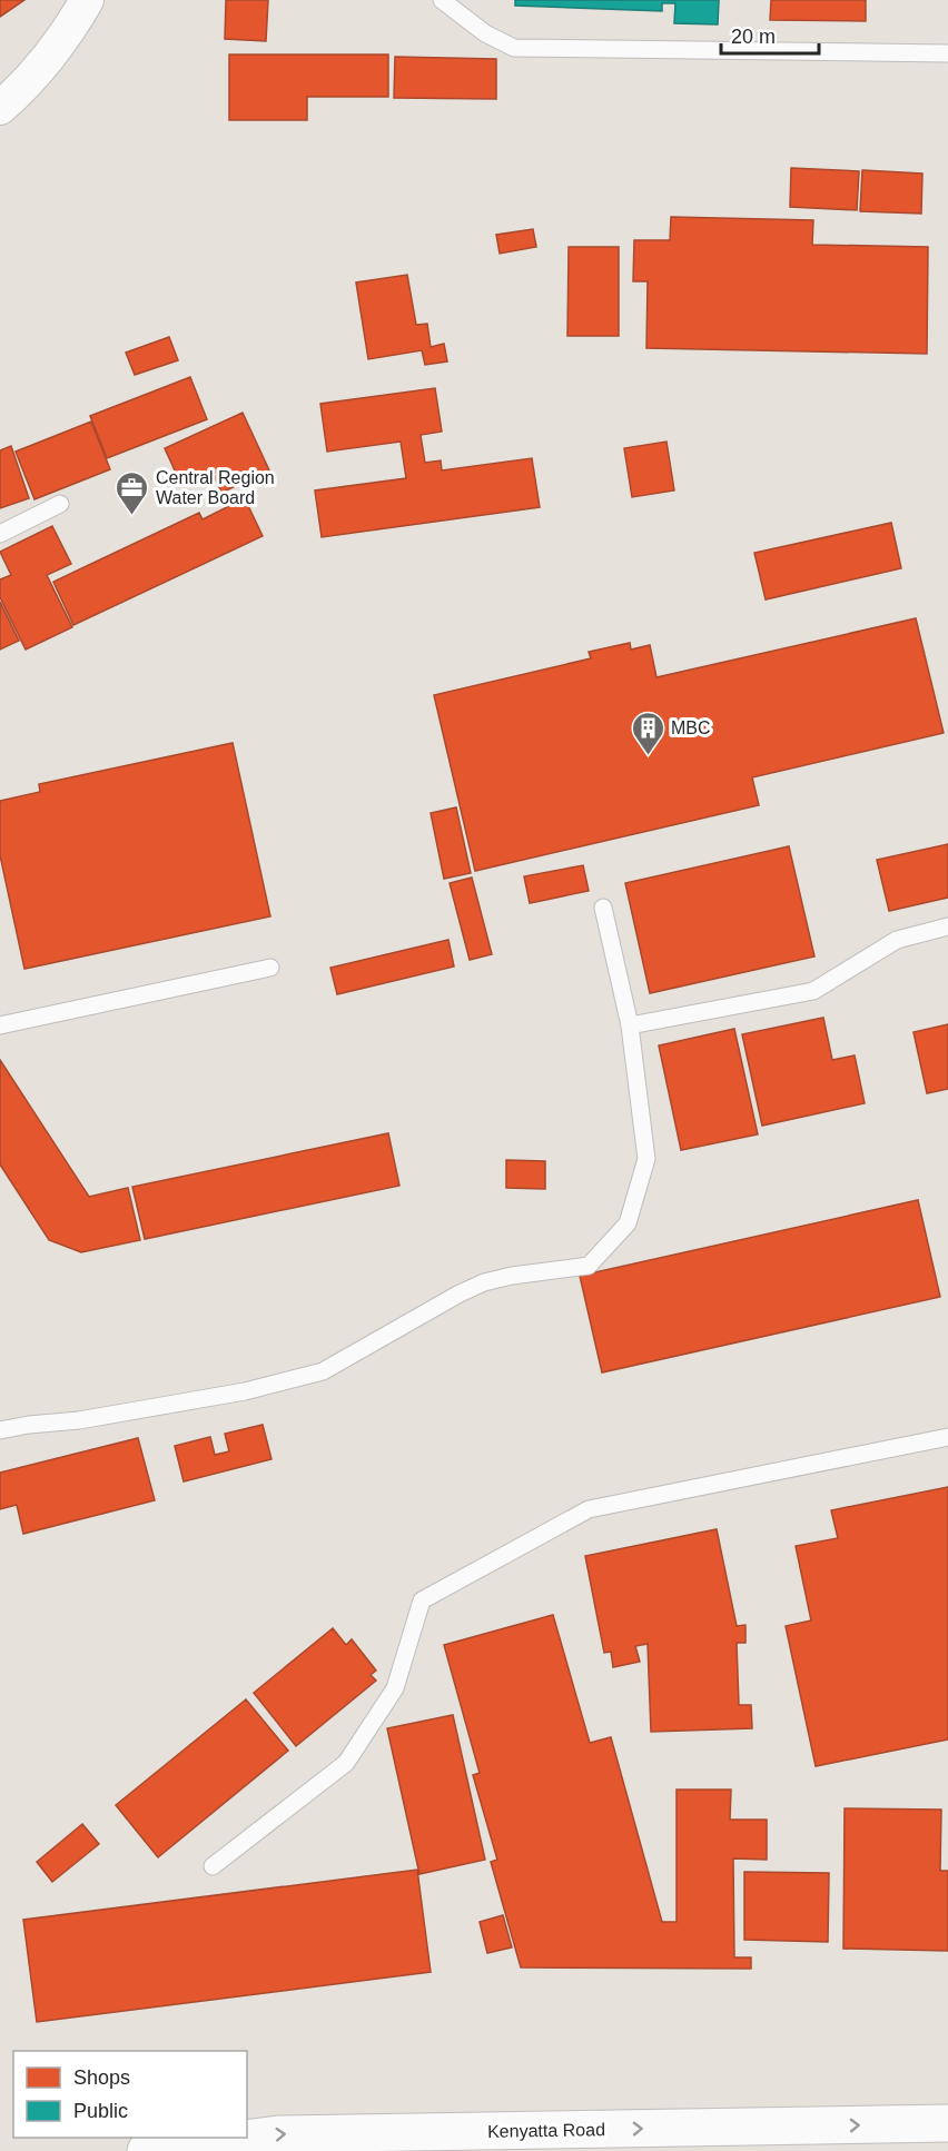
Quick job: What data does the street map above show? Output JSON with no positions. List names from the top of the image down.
{
  "streets": {
    "main road": ["Kenyatta Road"]
  },
  "one_way": ["Kenyatta Road"],
  "places": {
    "office": ["Central Region Water Board"],
    "building": ["MBC"]
  },
  "legend": ["Shops", "Public"],
  "scale_bar": "20 m"
}
